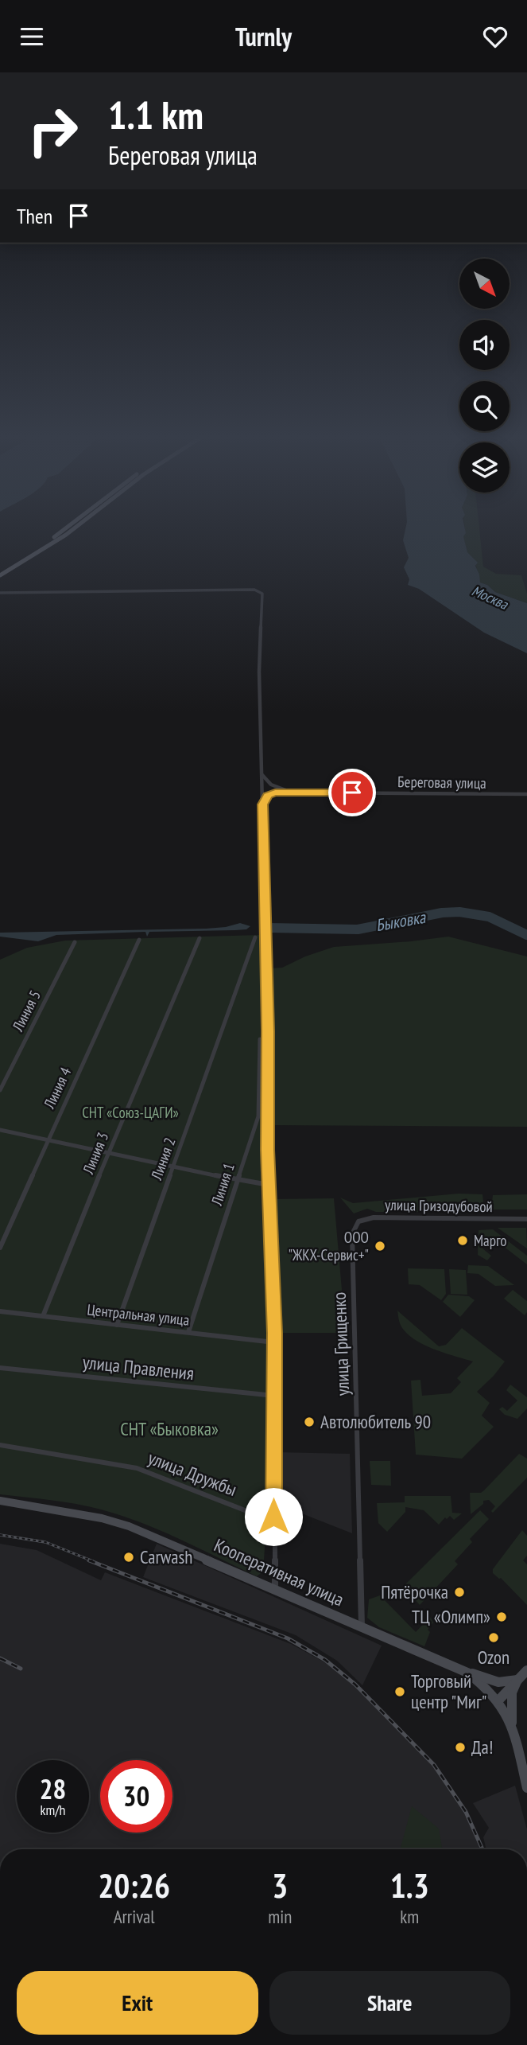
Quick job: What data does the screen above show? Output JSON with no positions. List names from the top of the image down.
{
  "streets": {
    "main road": ["Кооперативная улица"],
    "street": [
      "Береговая улица",
      "Линия 5",
      "Линия 4",
      "Линия 3",
      "Линия 2",
      "Линия 1",
      "улица Гризодубовой",
      "Центральная улица",
      "улица Грищенко",
      "улица Правления",
      "улица Дружбы"
    ]
  },
  "crossings": [
    ["Линия 3", "Центральная улица"],
    ["Линия 2", "Центральная улица"],
    ["Линия 1", "Центральная улица"],
    ["улица Гризодубовой", "улица Грищенко"],
    ["улица Грищенко", "Кооперативная улица"]
  ],
  "water": ["Москва", "Быковка"],
  "parks": ["СНТ «Союз-ЦАГИ»", "СНТ «Быковка»"],
  "places": [
    "Марго",
    "ООО \"ЖКХ-Сервис+\"",
    "Автолюбитель 90",
    "Carwash",
    "Пятёрочка",
    "ТЦ «Олимп»",
    "Ozon",
    "Торговый центр \"Миг\"",
    "Да!"
  ],
  "north": "bottom right",
  "page": {
    "header": "Turnly",
    "turn": ["1.1 km", "Береговая улица"],
    "then": "Then",
    "speed": "28 km/h",
    "limit": "30",
    "eta": [
      "20:26",
      "Arrival",
      "3",
      "min",
      "1.3",
      "km"
    ],
    "buttons": ["Exit", "Share"]
  }
}
